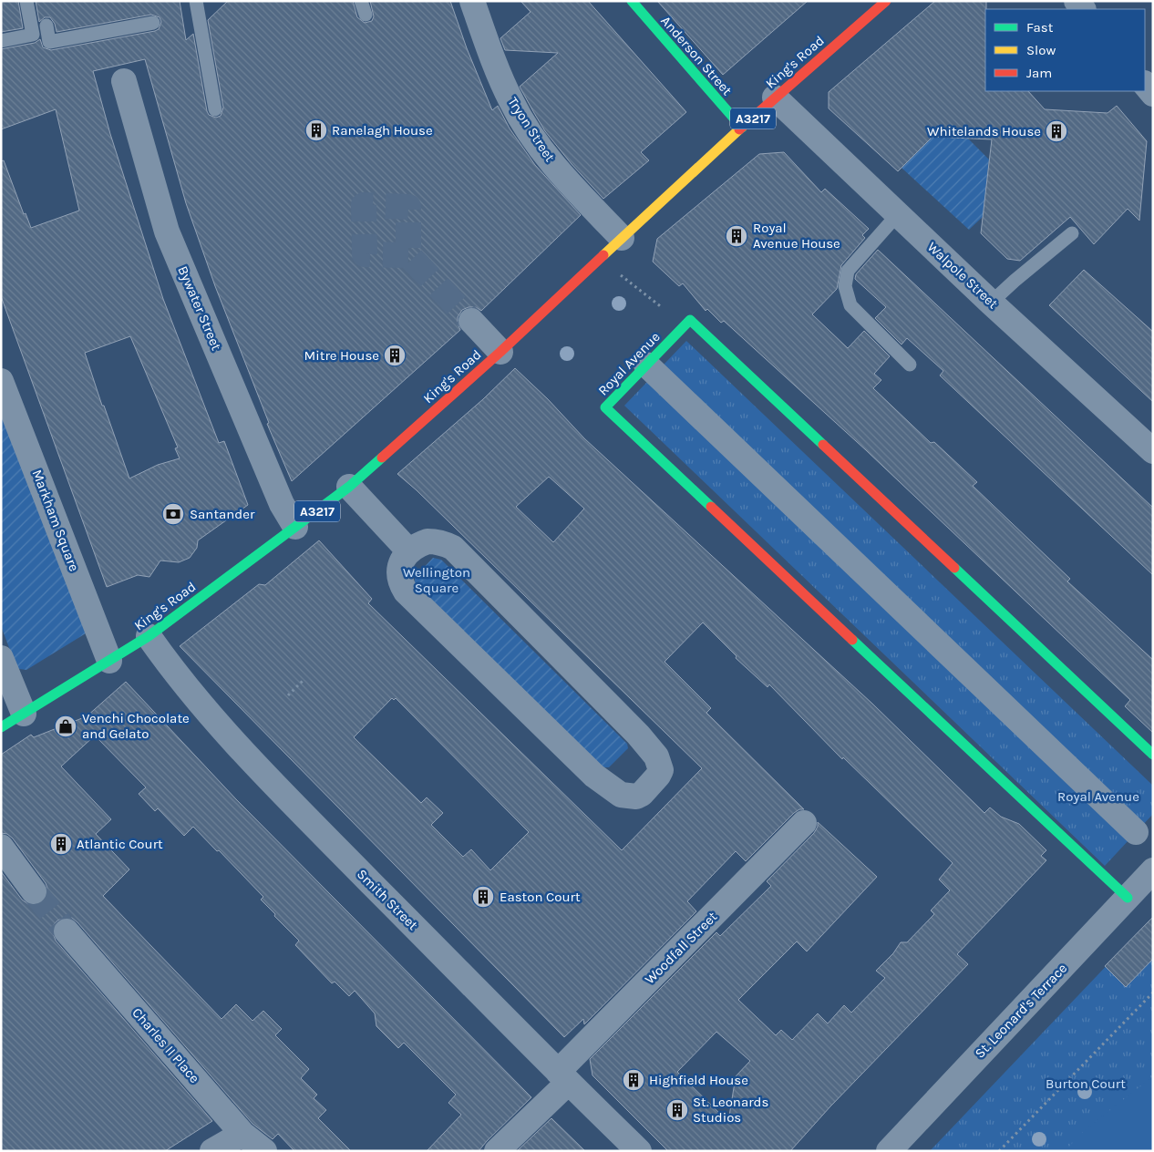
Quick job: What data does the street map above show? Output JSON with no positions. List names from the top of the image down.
{
  "streets": {
    "street": [
      "Anderson Street",
      "King's Road",
      "A3217",
      "Tryon Street",
      "Walpole Street",
      "Bywater Street",
      "Royal Avenue",
      "Markham Square",
      "Smith Street",
      "Woodfall Street",
      "St. Leonard's Terrace",
      "Charles II Place"
    ]
  },
  "crossings": [
    ["Anderson Street", "King's Road"],
    ["King's Road", "Tryon Street"],
    ["King's Road", "Walpole Street"],
    ["King's Road", "Bywater Street"],
    ["King's Road", "Markham Square"],
    ["King's Road", "Smith Street"],
    ["Royal Avenue", "St. Leonard's Terrace"],
    ["Smith Street", "Woodfall Street"]
  ],
  "parks": ["Wellington Square", "Royal Avenue", "Burton Court"],
  "places": {
    "building": [
      "Ranelagh House",
      "Whitelands House",
      "Royal Avenue House",
      "Mitre House",
      "Atlantic Court",
      "Easton Court",
      "Highfield House",
      "St. Leonards Studios"
    ],
    "bank": ["Santander"],
    "shop": ["Venchi Chocolate and Gelato"]
  },
  "legend": ["Fast", "Slow", "Jam"]
}
